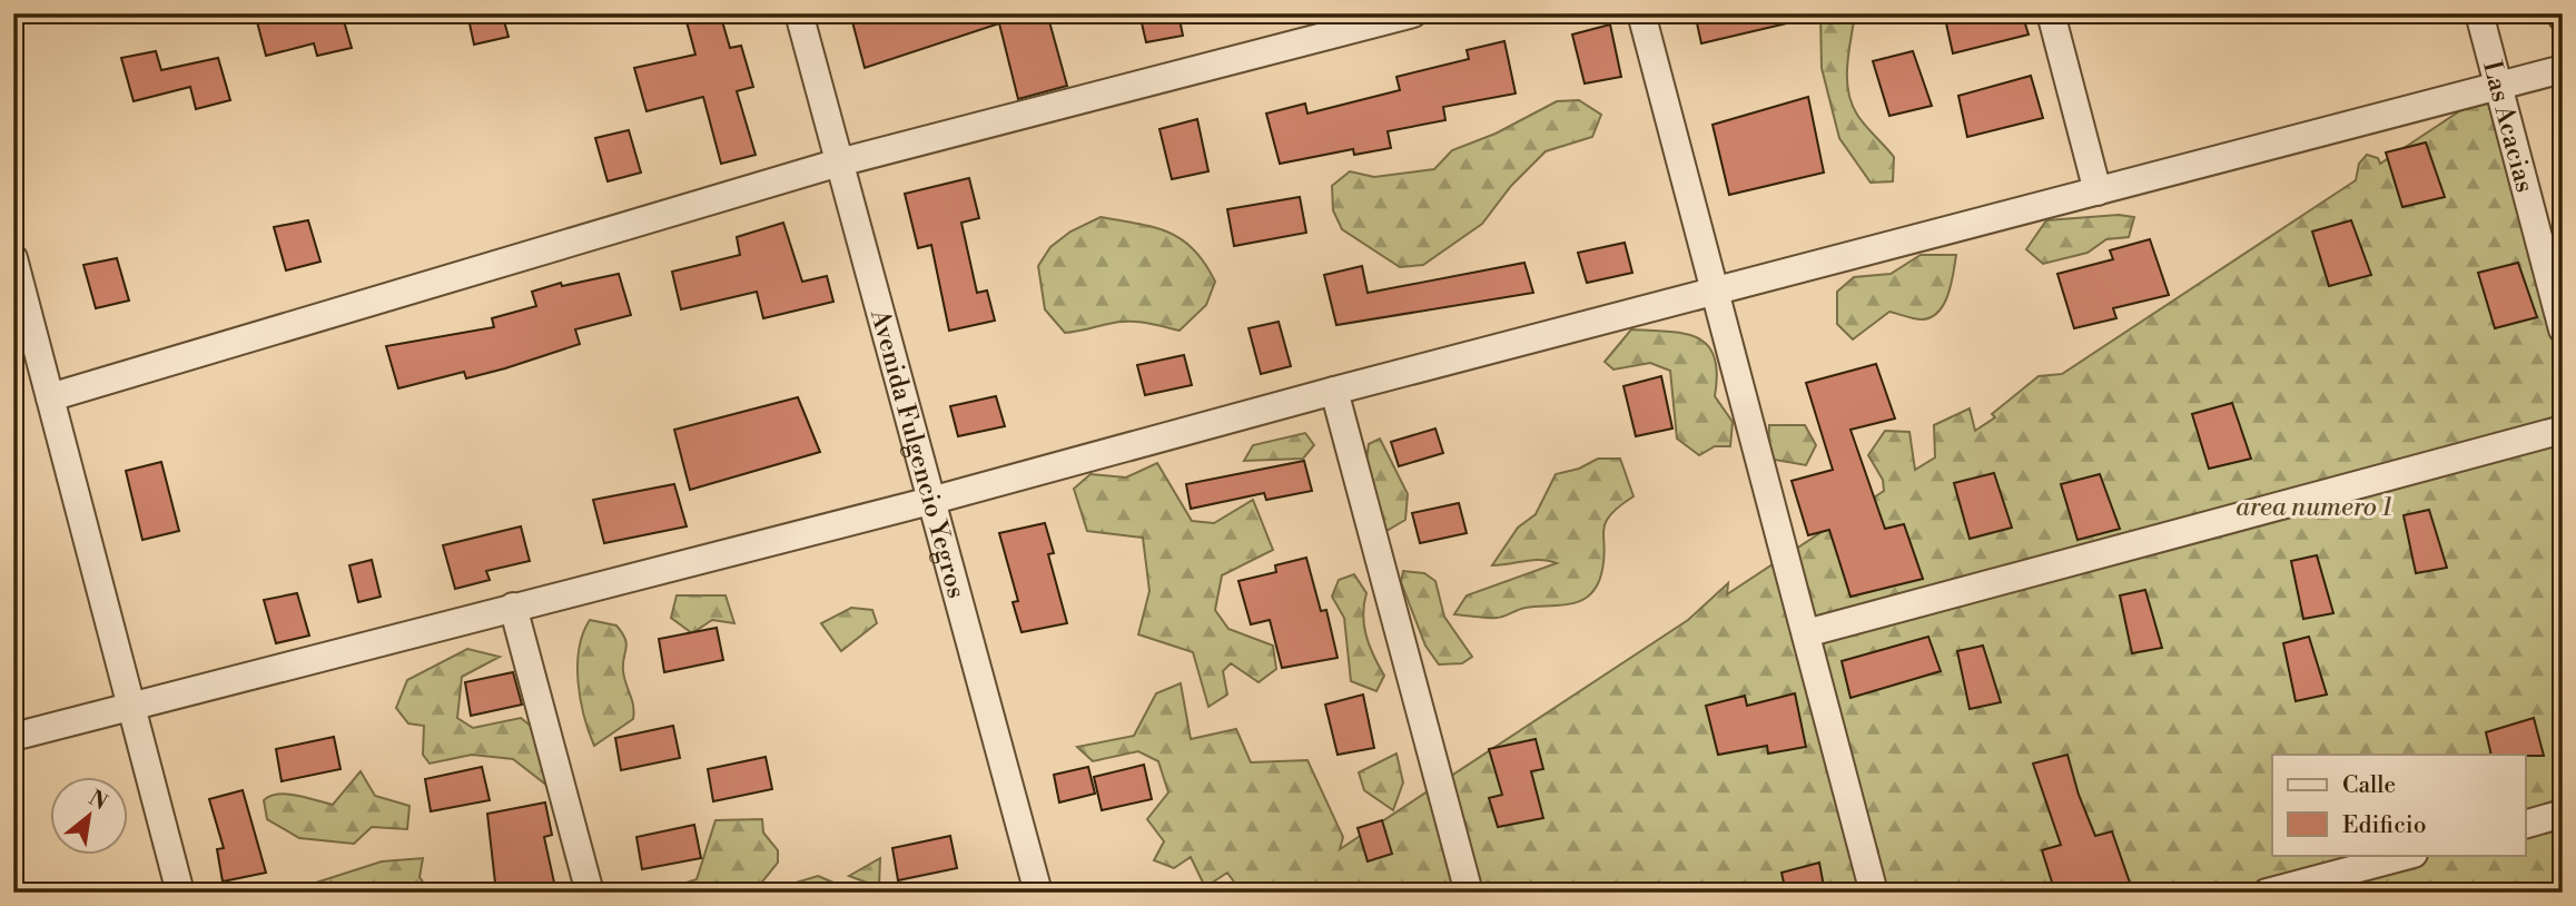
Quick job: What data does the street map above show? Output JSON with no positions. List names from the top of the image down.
{
  "streets": {
    "street": ["Las Acacias", "Avenida Fulgencio Yegros"]
  },
  "parks": ["area numero 1"],
  "legend": ["Calle", "Edificio"],
  "north": "top right"
}
